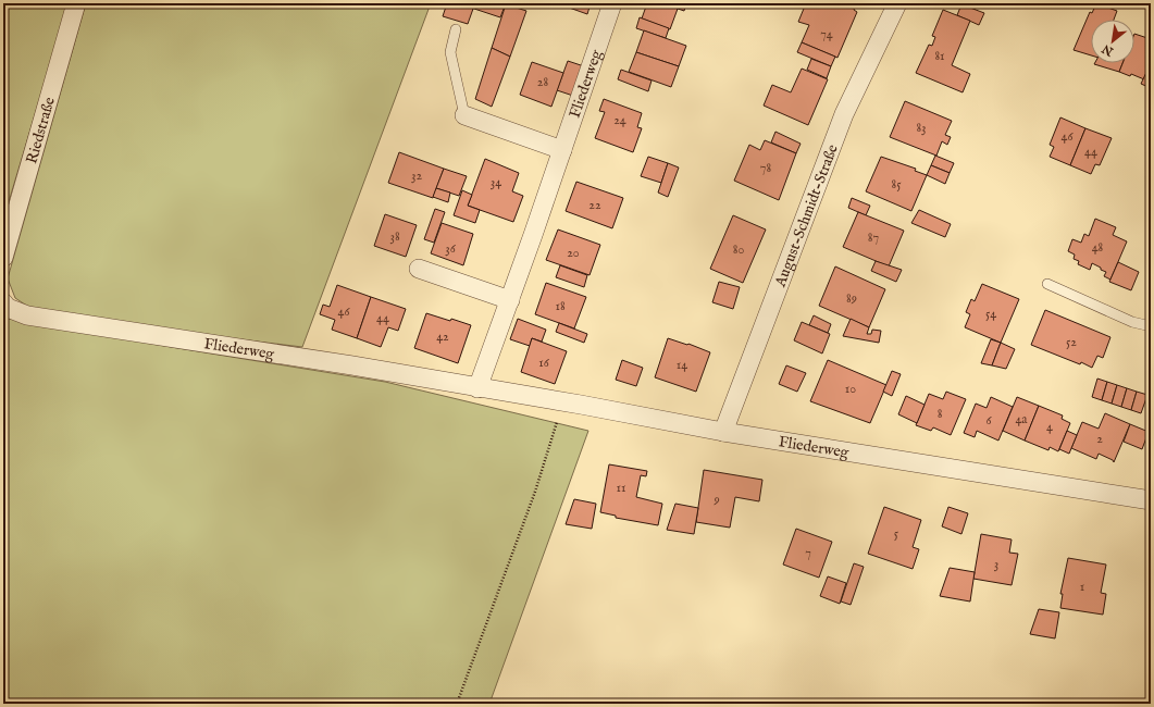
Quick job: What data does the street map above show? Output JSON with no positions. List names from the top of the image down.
{
  "streets": {
    "street": ["Fliederweg", "Riedstraße", "August-Schmidt-Straße"]
  },
  "crossings": [
    ["Fliederweg", "August-Schmidt-Straße"]
  ],
  "house_numbers": [
    "74",
    "81",
    "28",
    "24",
    "83",
    "46",
    "44",
    "78",
    "32",
    "34",
    "85",
    "22",
    "38",
    "87",
    "48",
    "36",
    "80",
    "20",
    "89",
    "18",
    "46",
    "54",
    "44",
    "42",
    "52",
    "16",
    "14",
    "10",
    "8",
    "4a",
    "6",
    "4",
    "2",
    "11",
    "9",
    "5",
    "7",
    "3",
    "1"
  ],
  "north": "bottom left"
}
